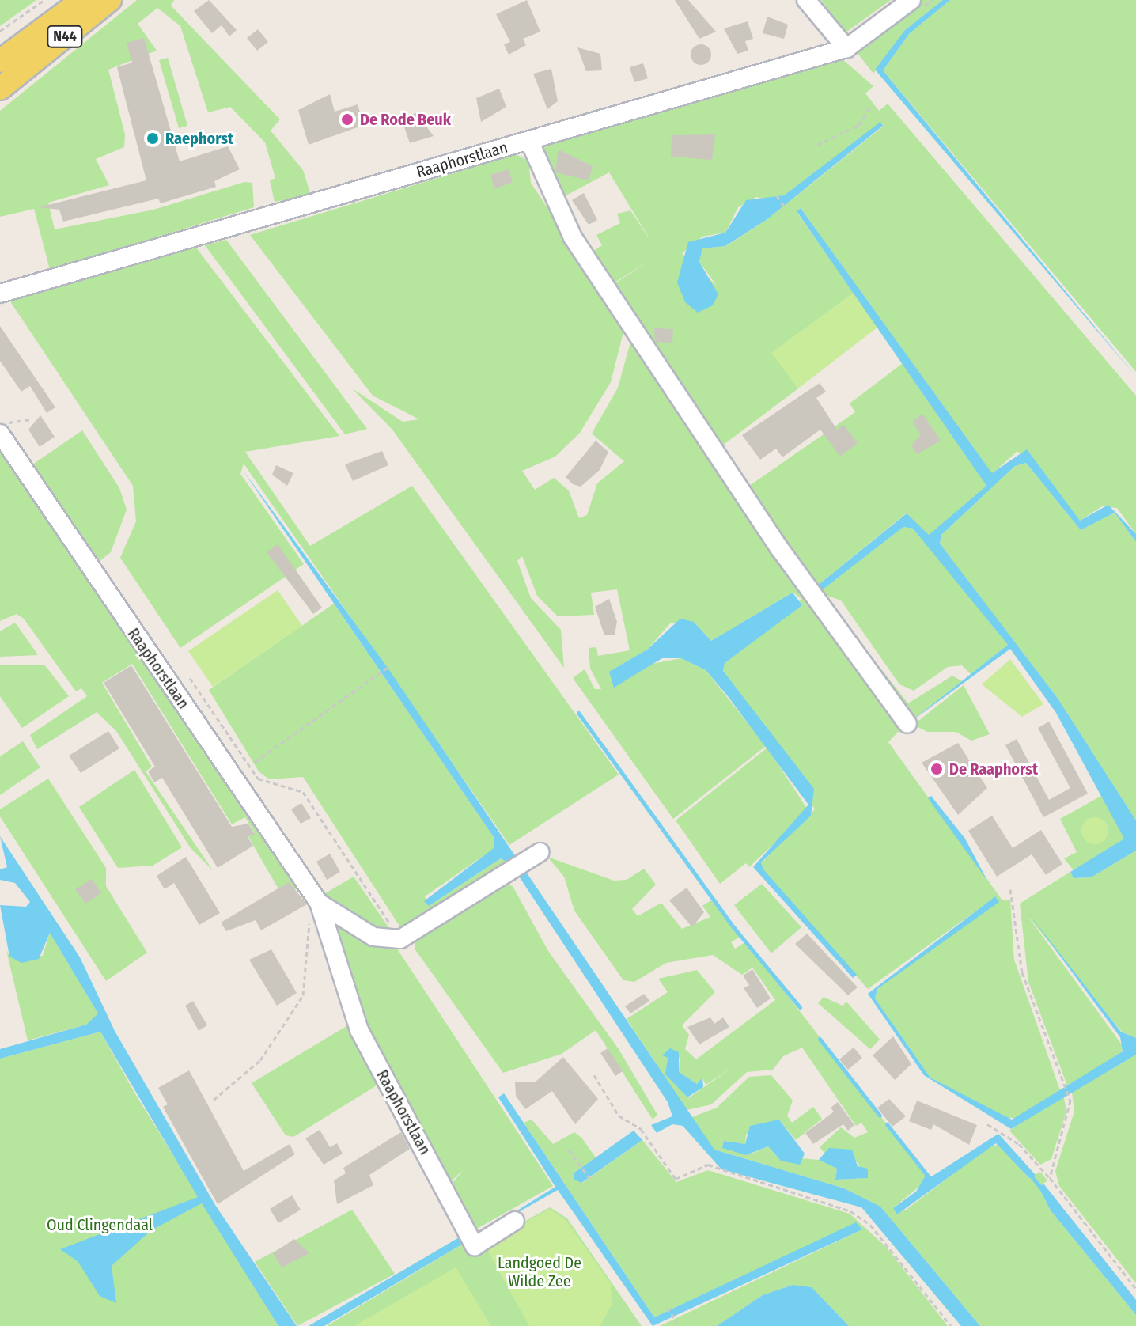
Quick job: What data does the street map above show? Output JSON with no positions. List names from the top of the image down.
{
  "streets": {
    "main road": ["N44"],
    "street": ["Raaphorstlaan"]
  },
  "parks": ["Oud Clingendaal", "Landgoed De Wilde Zee"],
  "places": ["De Rode Beuk", "Raephorst", "De Raaphorst"]
}
